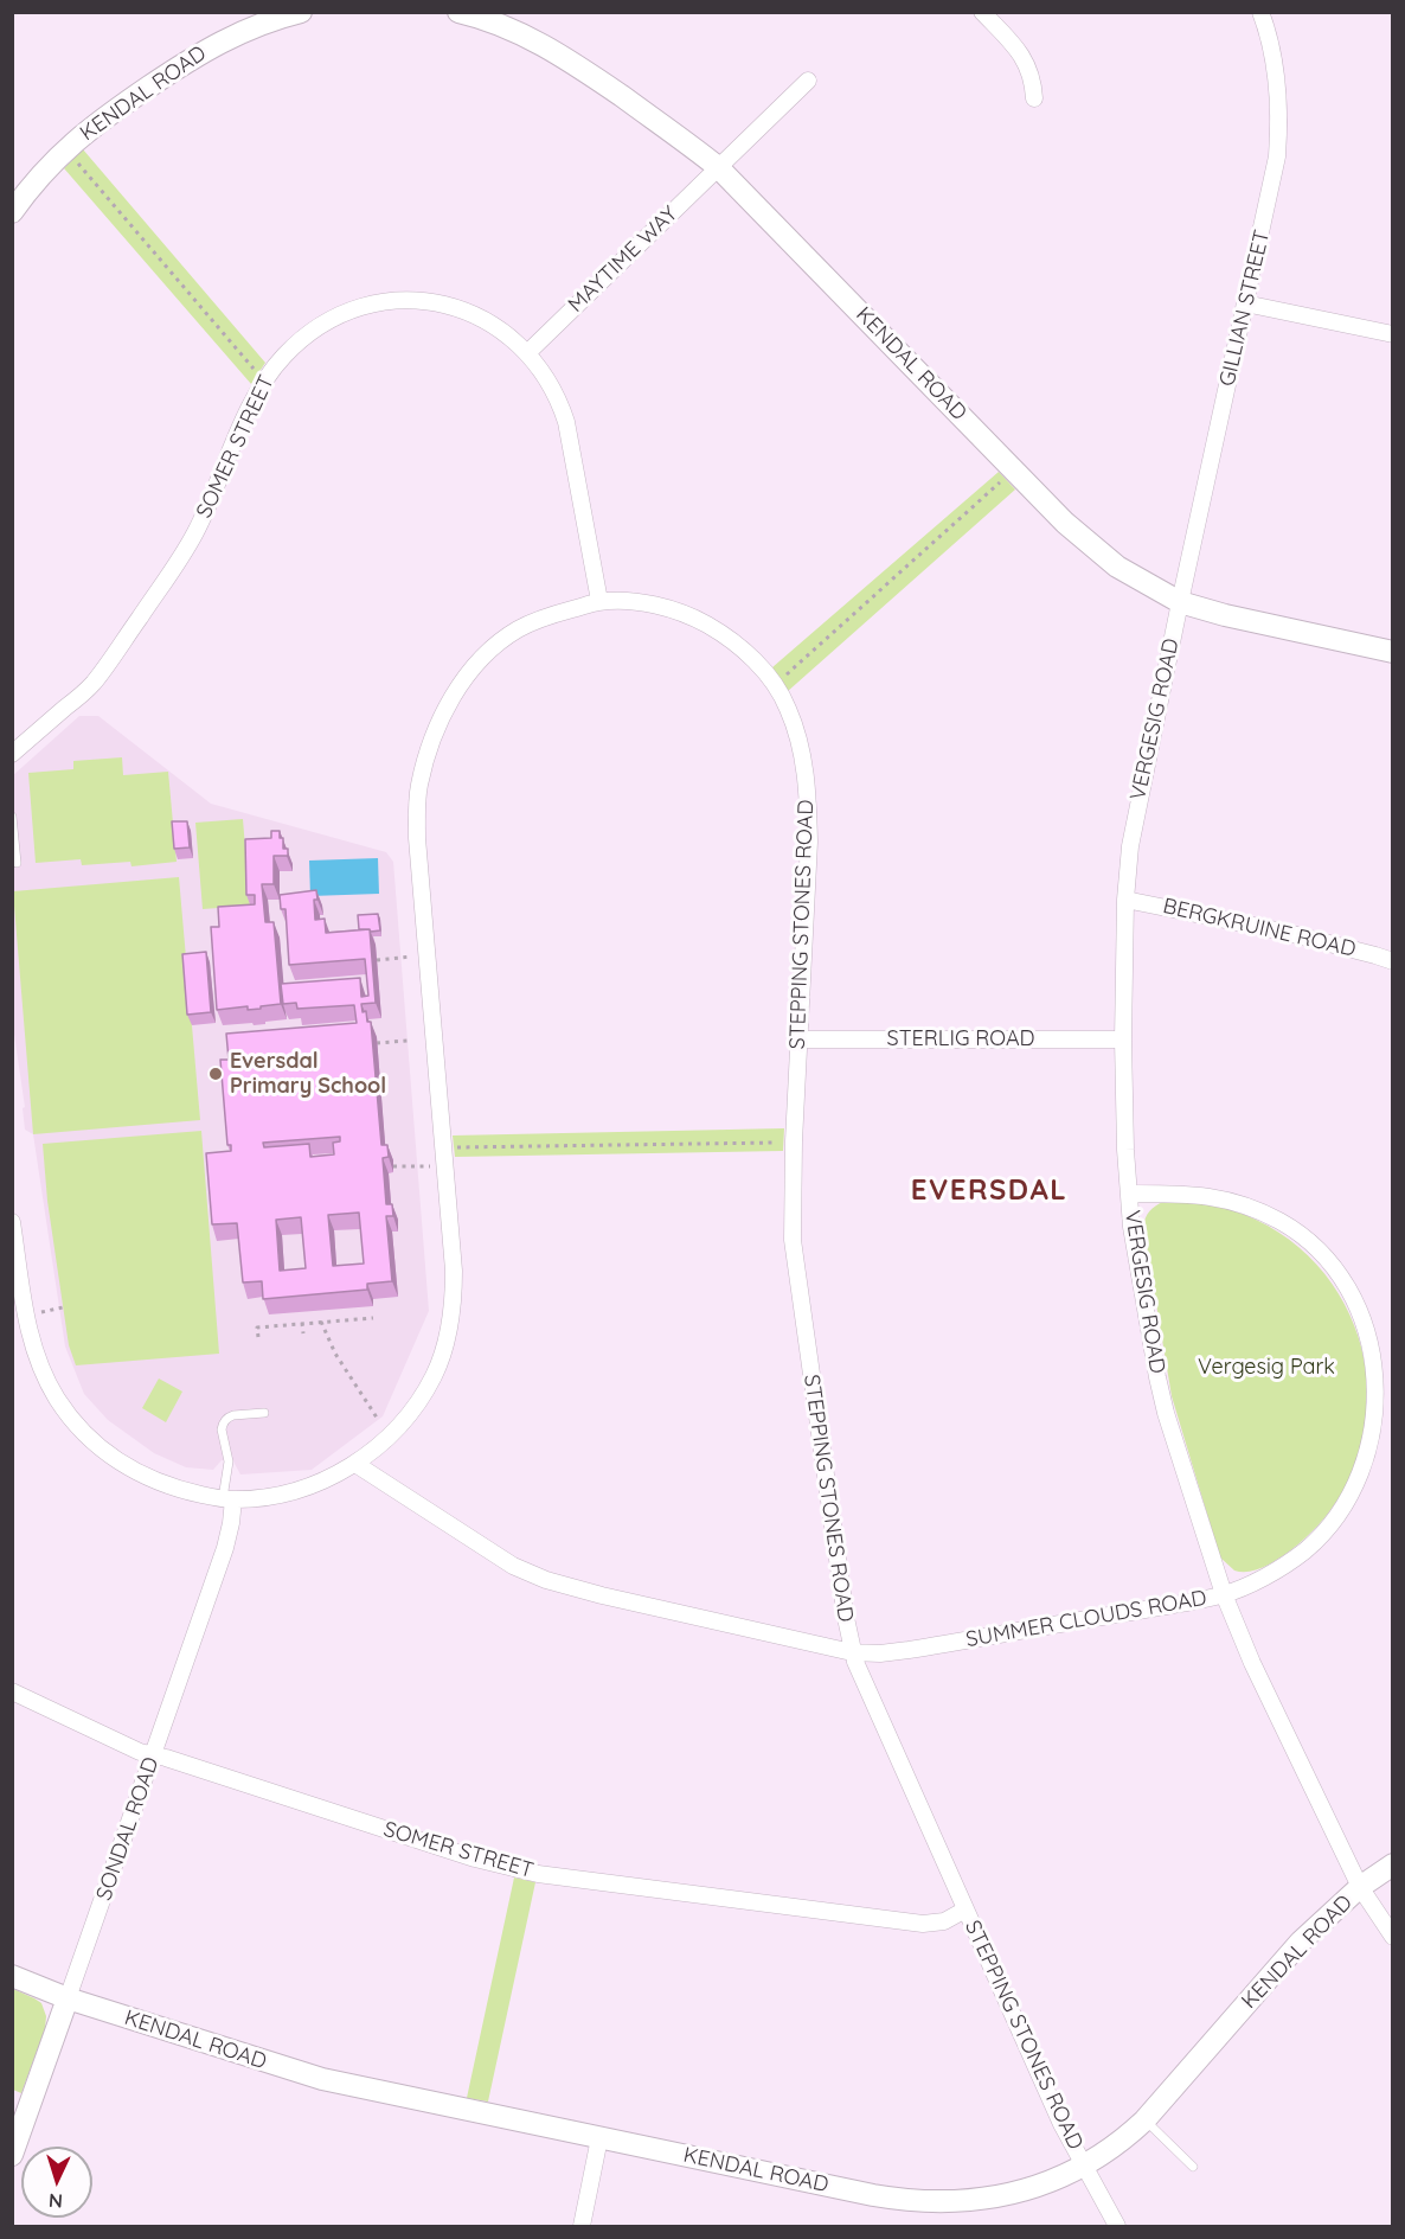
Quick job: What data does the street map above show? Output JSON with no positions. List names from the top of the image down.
{
  "streets": {
    "street": [
      "KENDAL ROAD",
      "MAYTIME WAY",
      "GILLIAN STREET",
      "SOMER STREET",
      "VERGESIG ROAD",
      "STEPPING STONES ROAD",
      "BERGKRUINE ROAD",
      "STERLIG ROAD",
      "SUMMER CLOUDS ROAD",
      "SONDAL ROAD"
    ]
  },
  "crossings": [
    ["KENDAL ROAD", "MAYTIME WAY"],
    ["KENDAL ROAD", "GILLIAN STREET"],
    ["KENDAL ROAD", "VERGESIG ROAD"],
    ["KENDAL ROAD", "STEPPING STONES ROAD"],
    ["KENDAL ROAD", "SONDAL ROAD"],
    ["MAYTIME WAY", "SOMER STREET"],
    ["GILLIAN STREET", "VERGESIG ROAD"],
    ["SOMER STREET", "STEPPING STONES ROAD"],
    ["SOMER STREET", "SONDAL ROAD"],
    ["VERGESIG ROAD", "BERGKRUINE ROAD"],
    ["VERGESIG ROAD", "STERLIG ROAD"],
    ["VERGESIG ROAD", "SUMMER CLOUDS ROAD"],
    ["STEPPING STONES ROAD", "STERLIG ROAD"],
    ["STEPPING STONES ROAD", "SUMMER CLOUDS ROAD"],
    ["STEPPING STONES ROAD", "SONDAL ROAD"]
  ],
  "districts": ["EVERSDAL"],
  "parks": ["Vergesig Park"],
  "places": ["Eversdal Primary School"],
  "north": "bottom"
}
